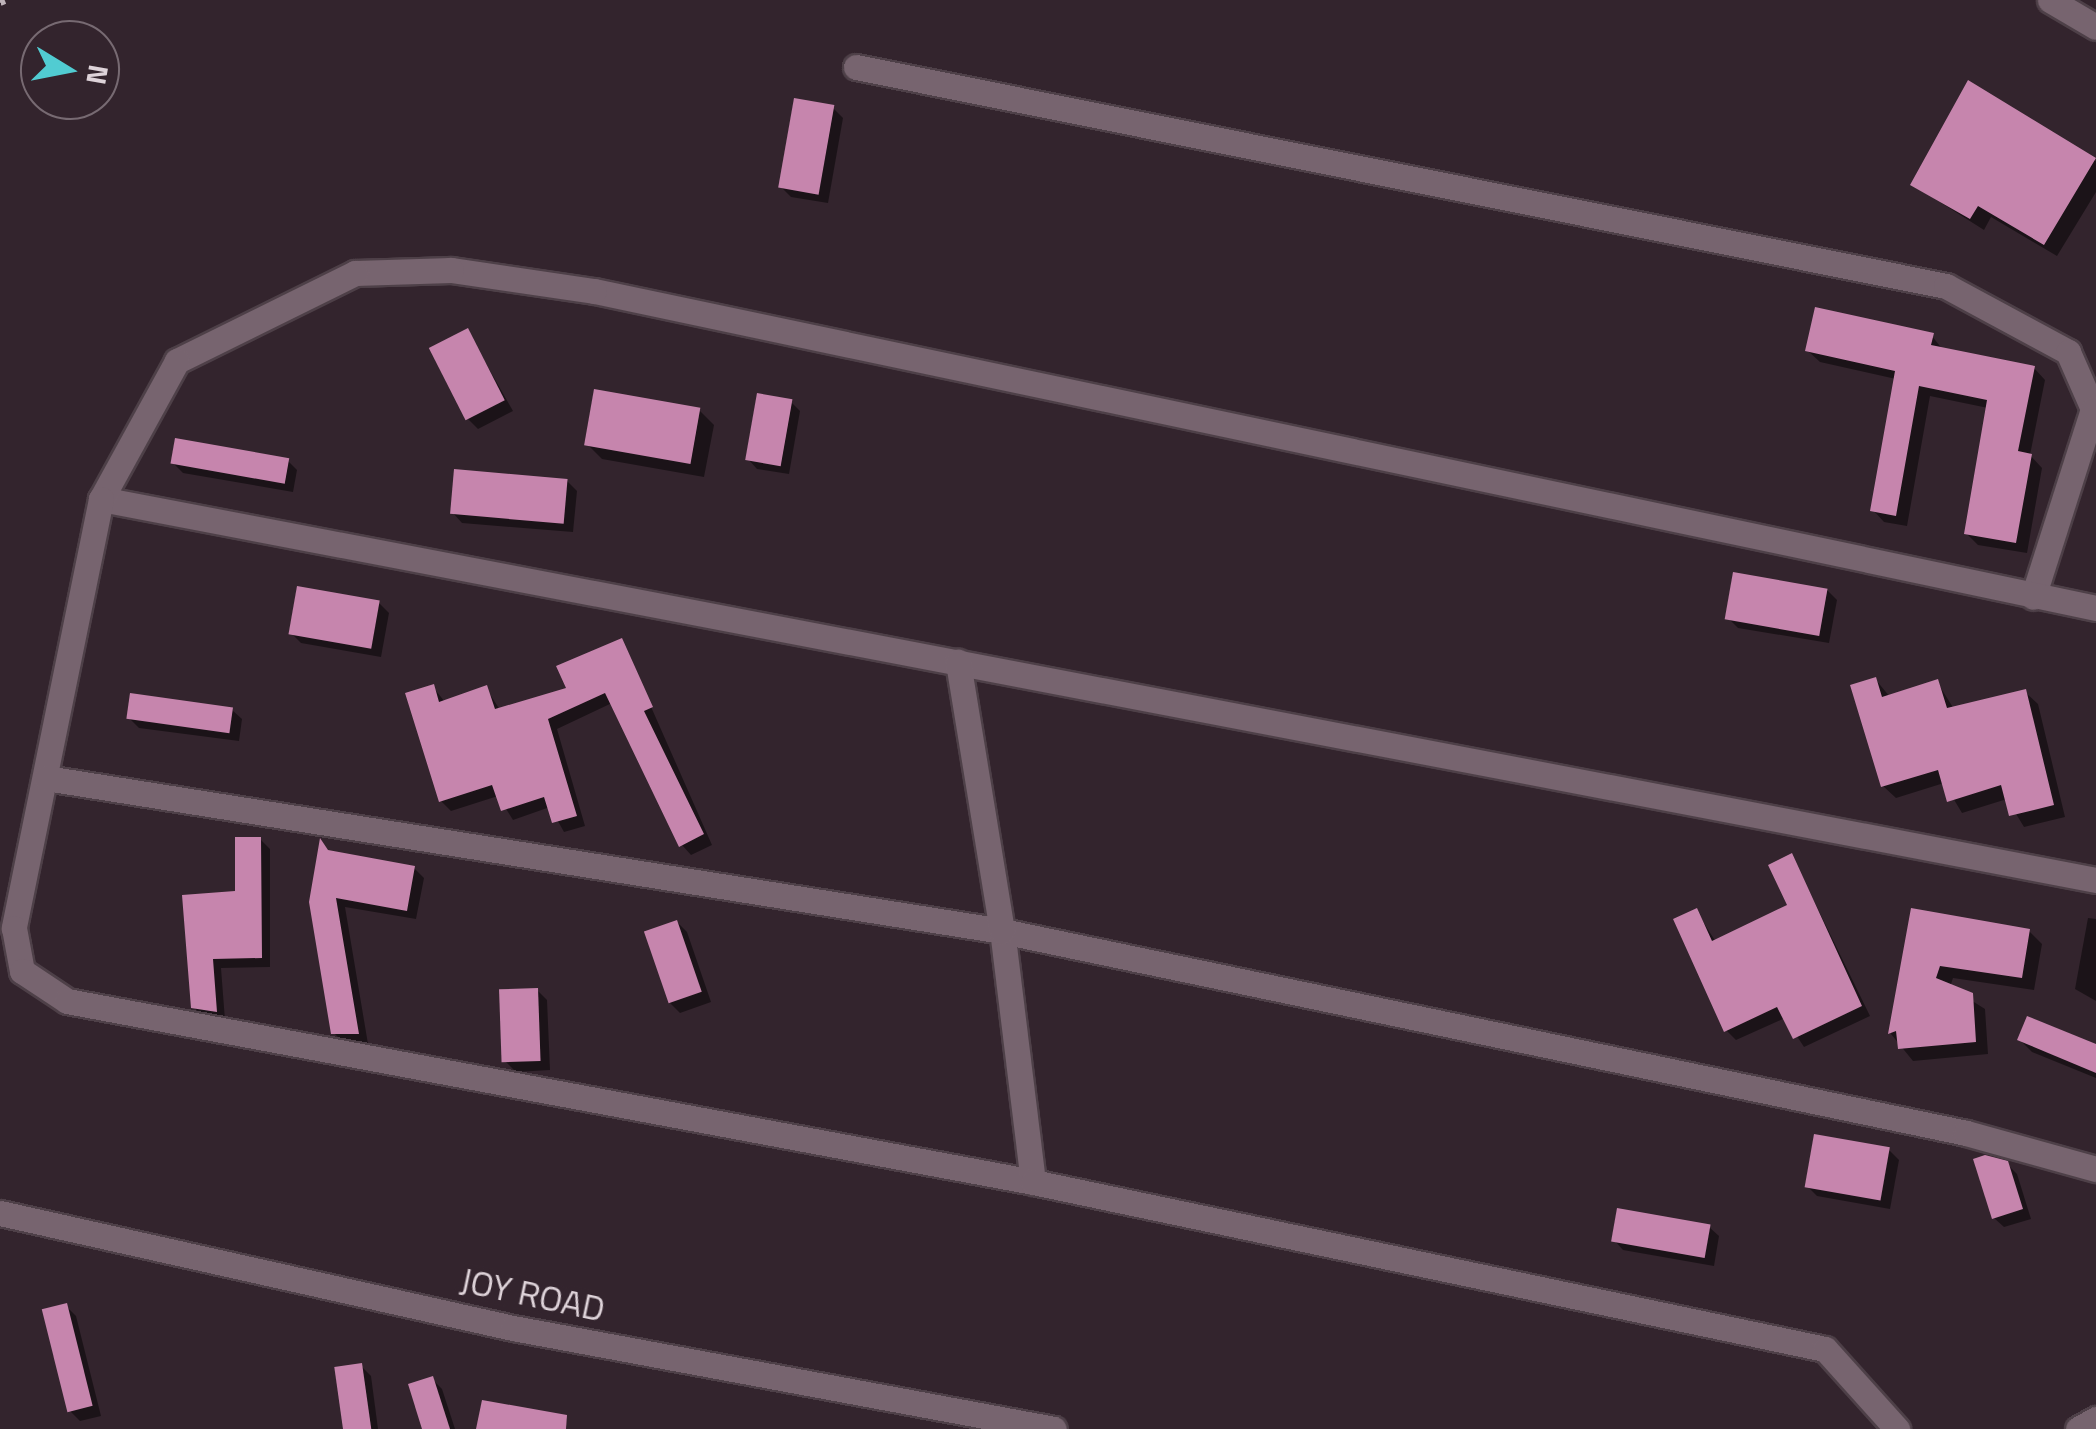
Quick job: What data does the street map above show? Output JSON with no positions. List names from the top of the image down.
{
  "streets": {
    "street": ["JOY ROAD"]
  },
  "north": "right"
}
